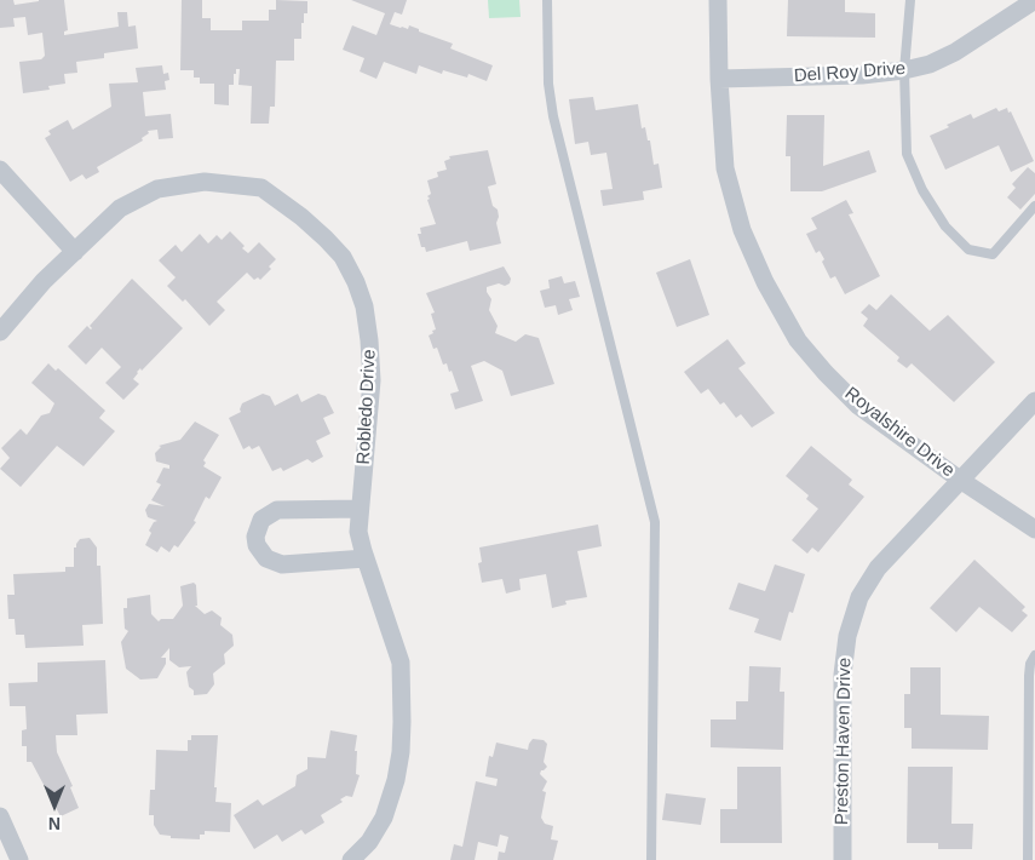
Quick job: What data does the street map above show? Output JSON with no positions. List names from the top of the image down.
{
  "streets": {
    "street": [
      "Del Roy Drive",
      "Robledo Drive",
      "Royalshire Drive",
      "Preston Haven Drive"
    ]
  },
  "crossings": [
    ["Del Roy Drive", "Royalshire Drive"],
    ["Royalshire Drive", "Preston Haven Drive"]
  ],
  "north": "bottom"
}
